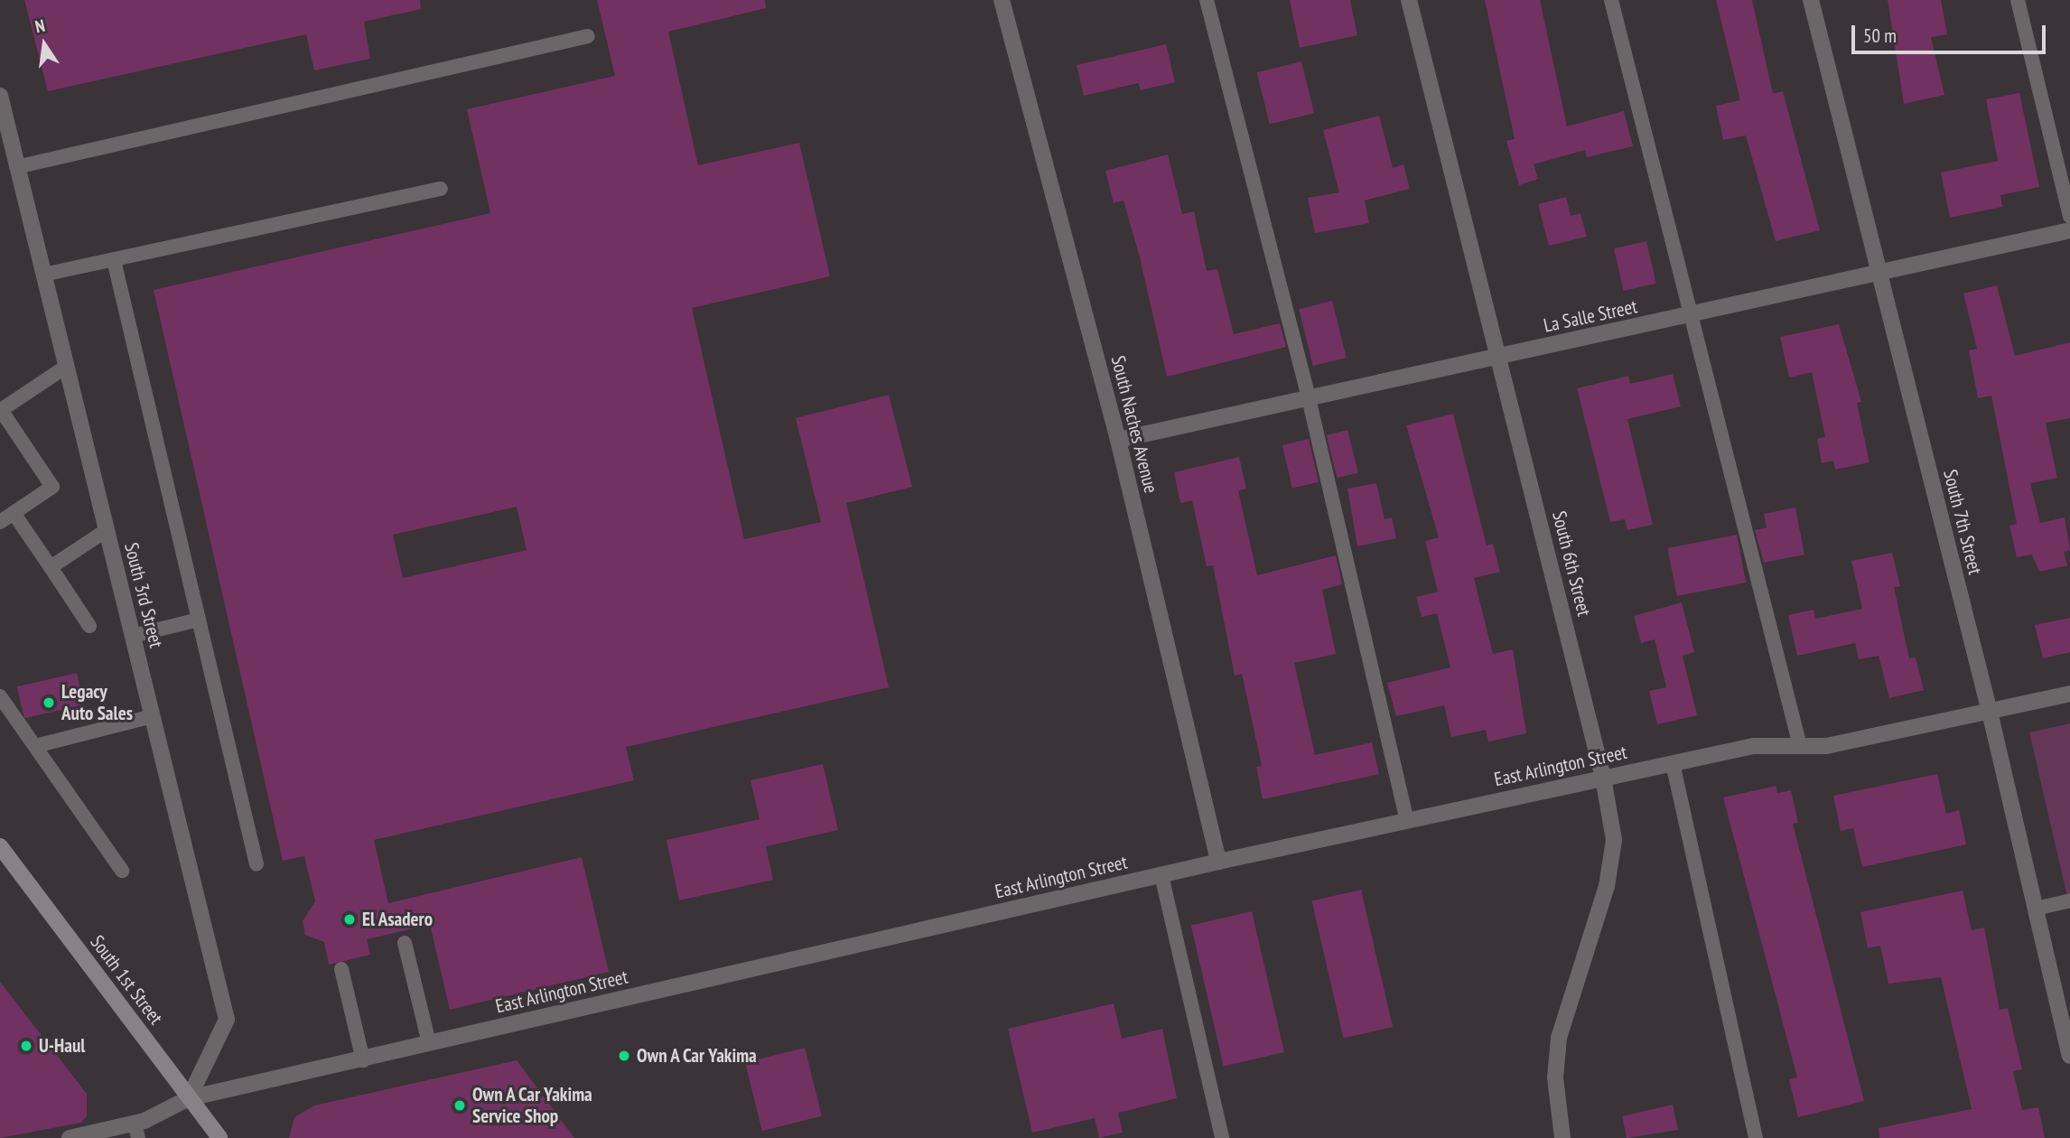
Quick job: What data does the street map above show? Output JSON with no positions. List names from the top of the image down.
{
  "streets": {
    "main road": ["South 1st Street"],
    "street": [
      "La Salle Street",
      "South Naches Avenue",
      "South 7th Street",
      "South 6th Street",
      "South 3rd Street",
      "East Arlington Street"
    ]
  },
  "crossings": [
    ["La Salle Street", "South Naches Avenue"],
    ["La Salle Street", "South 7th Street"],
    ["La Salle Street", "South 6th Street"],
    ["South Naches Avenue", "East Arlington Street"],
    ["South 7th Street", "East Arlington Street"],
    ["South 6th Street", "East Arlington Street"],
    ["South 3rd Street", "East Arlington Street"],
    ["South 3rd Street", "South 1st Street"],
    ["East Arlington Street", "South 1st Street"]
  ],
  "places": [
    "Legacy Auto Sales",
    "El Asadero",
    "U-Haul",
    "Own A Car Yakima",
    "Own A Car Yakima Service Shop"
  ],
  "scale_bar": "50 m",
  "north": "top"
}
